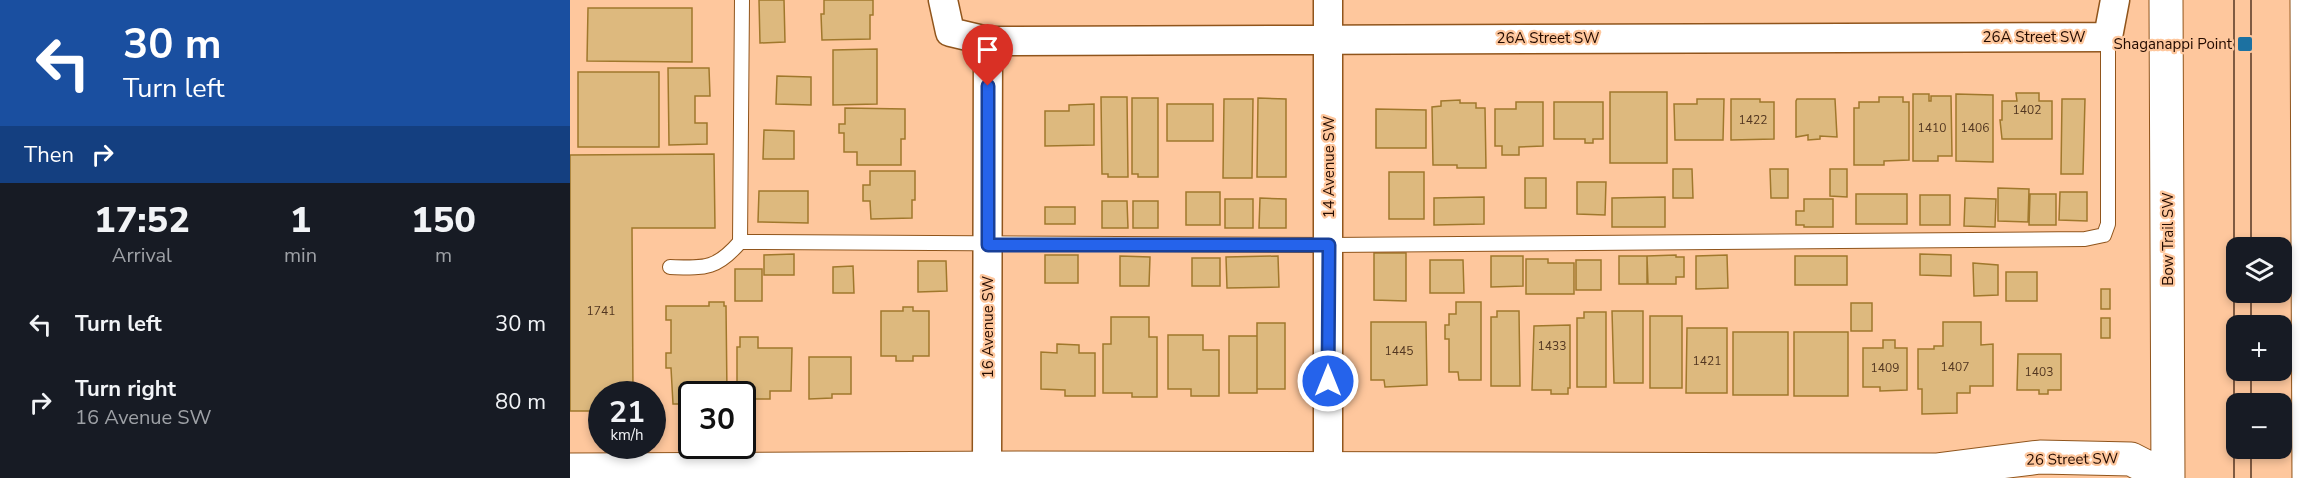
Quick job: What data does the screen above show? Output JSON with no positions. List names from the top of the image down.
{
  "streets": {
    "street": [
      "26A Street SW",
      "14 Avenue SW",
      "Bow Trail SW",
      "16 Avenue SW",
      "26 Street SW"
    ]
  },
  "crossings": [
    ["26A Street SW", "14 Avenue SW"],
    ["26A Street SW", "16 Avenue SW"],
    ["14 Avenue SW", "26 Street SW"],
    ["Bow Trail SW", "26 Street SW"],
    ["16 Avenue SW", "26 Street SW"]
  ],
  "places": {
    "transit": ["Shaganappi Point"]
  },
  "house_numbers": [
    "1402",
    "1422",
    "1410",
    "1406",
    "1741",
    "1433",
    "1445",
    "1421",
    "1407",
    "1409",
    "1403"
  ],
  "page": {
    "turn": ["30 m", "Turn left"],
    "then": "Then",
    "eta": [
      "17:52",
      "Arrival",
      "1",
      "min",
      "150",
      "m"
    ],
    "map_buttons": ["+", "−"],
    "list": [
      {
        "name": "Turn left",
        "value": "30 m"
      },
      {
        "name": "Turn right",
        "note": "16 Avenue SW",
        "value": "80 m"
      }
    ],
    "speed": "21 km/h",
    "limit": "30"
  }
}
